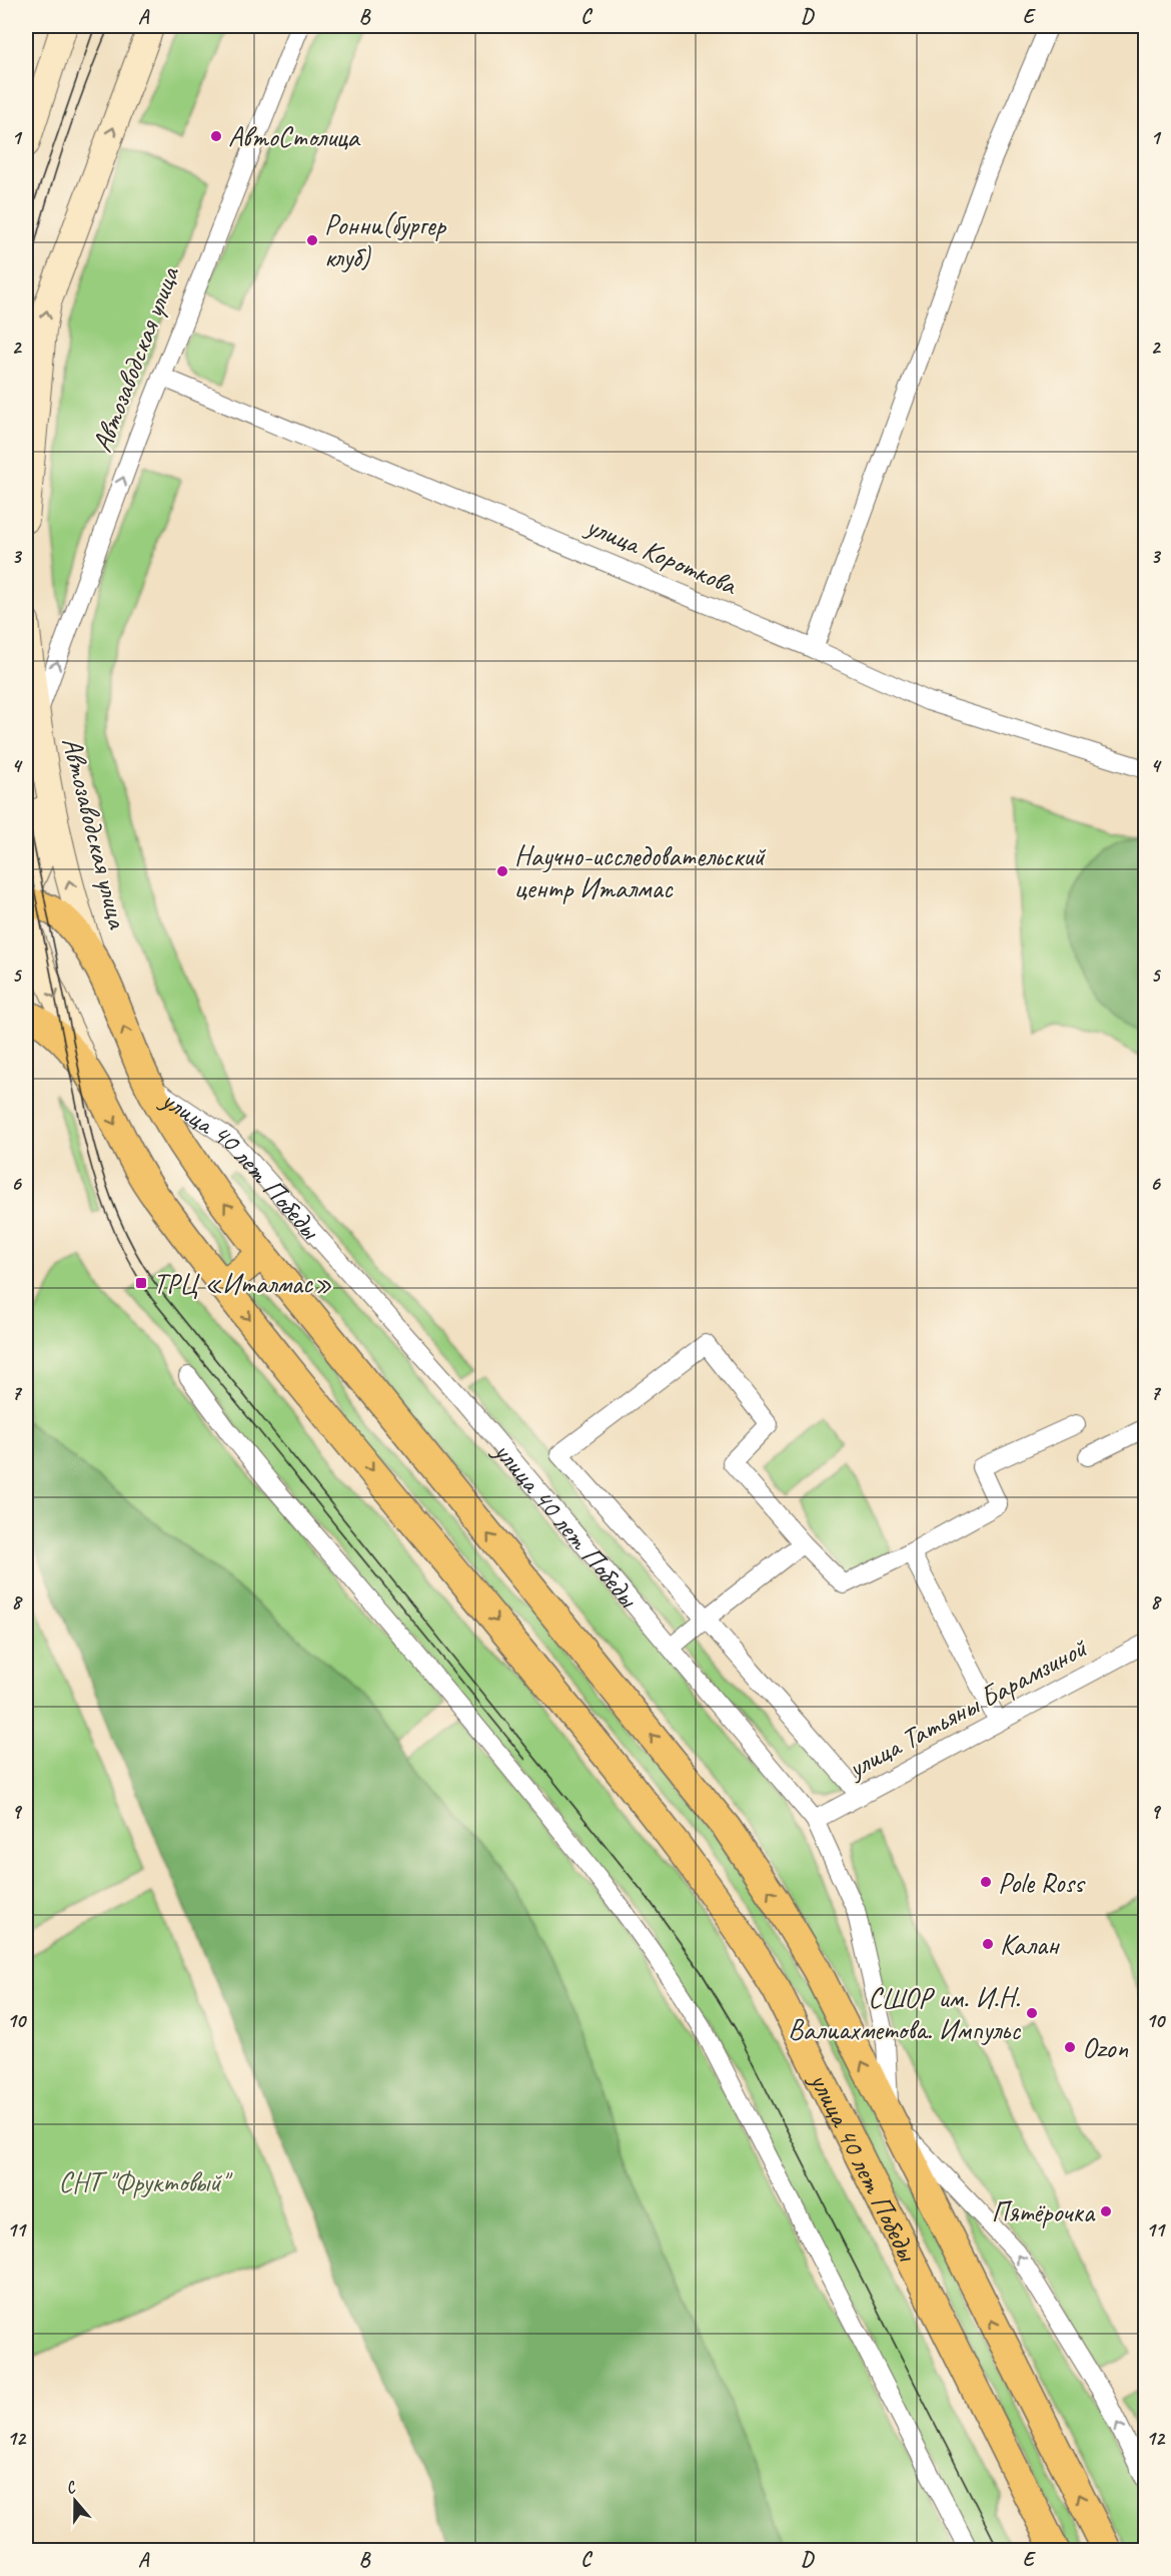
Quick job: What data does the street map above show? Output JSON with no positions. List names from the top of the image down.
{
  "streets": {
    "main road": ["Автозаводская улица", "улица 40 лет Победы"],
    "street": ["улица Короткова", "улица Татьяны Барамзиной"]
  },
  "crossings": [
    ["Автозаводская улица", "улица Короткова"],
    ["улица 40 лет Победы", "улица Татьяны Барамзиной"]
  ],
  "one_way": ["Автозаводская улица"],
  "parks": ["СНТ \"Фруктовый\""],
  "places": {
    "other": [
      "АвтоСтолица",
      "Ронни(бургер клуб)",
      "Научно-исследовательский центр Италмас",
      "Pole Ross",
      "Калан",
      "СШОР им. И.Н. Валиахметова. Импульс",
      "Ozon",
      "Пятёрочка"
    ],
    "transit": ["ТРЦ «Италмас»"]
  },
  "north": "top",
  "grid": {
    "columns": [
      "A",
      "B",
      "C",
      "D",
      "E"
    ],
    "rows": [
      "1",
      "2",
      "3",
      "4",
      "5",
      "6",
      "7",
      "8",
      "9",
      "10",
      "11",
      "12"
    ]
  }
}
